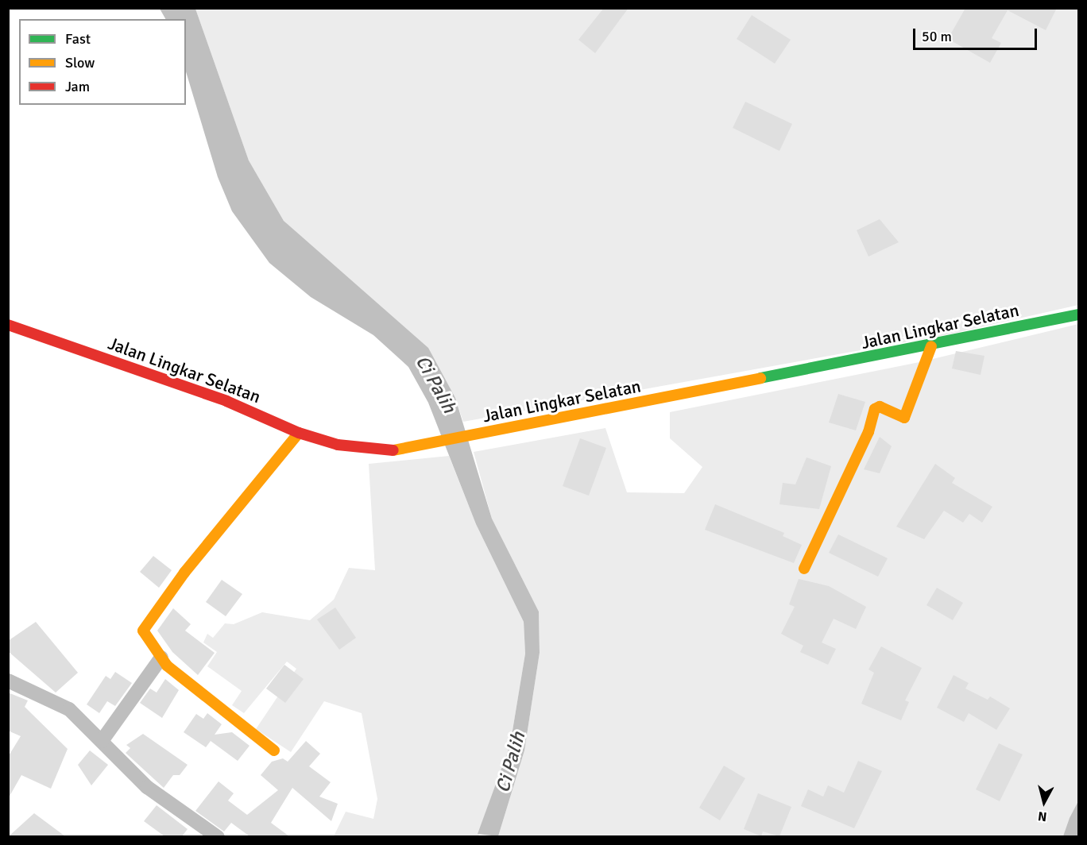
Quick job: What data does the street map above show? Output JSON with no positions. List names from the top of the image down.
{
  "streets": {
    "street": ["Jalan Lingkar Selatan"]
  },
  "water": ["Ci Palih"],
  "legend": ["Fast", "Slow", "Jam"],
  "scale_bar": "50 m",
  "north": "bottom"
}
